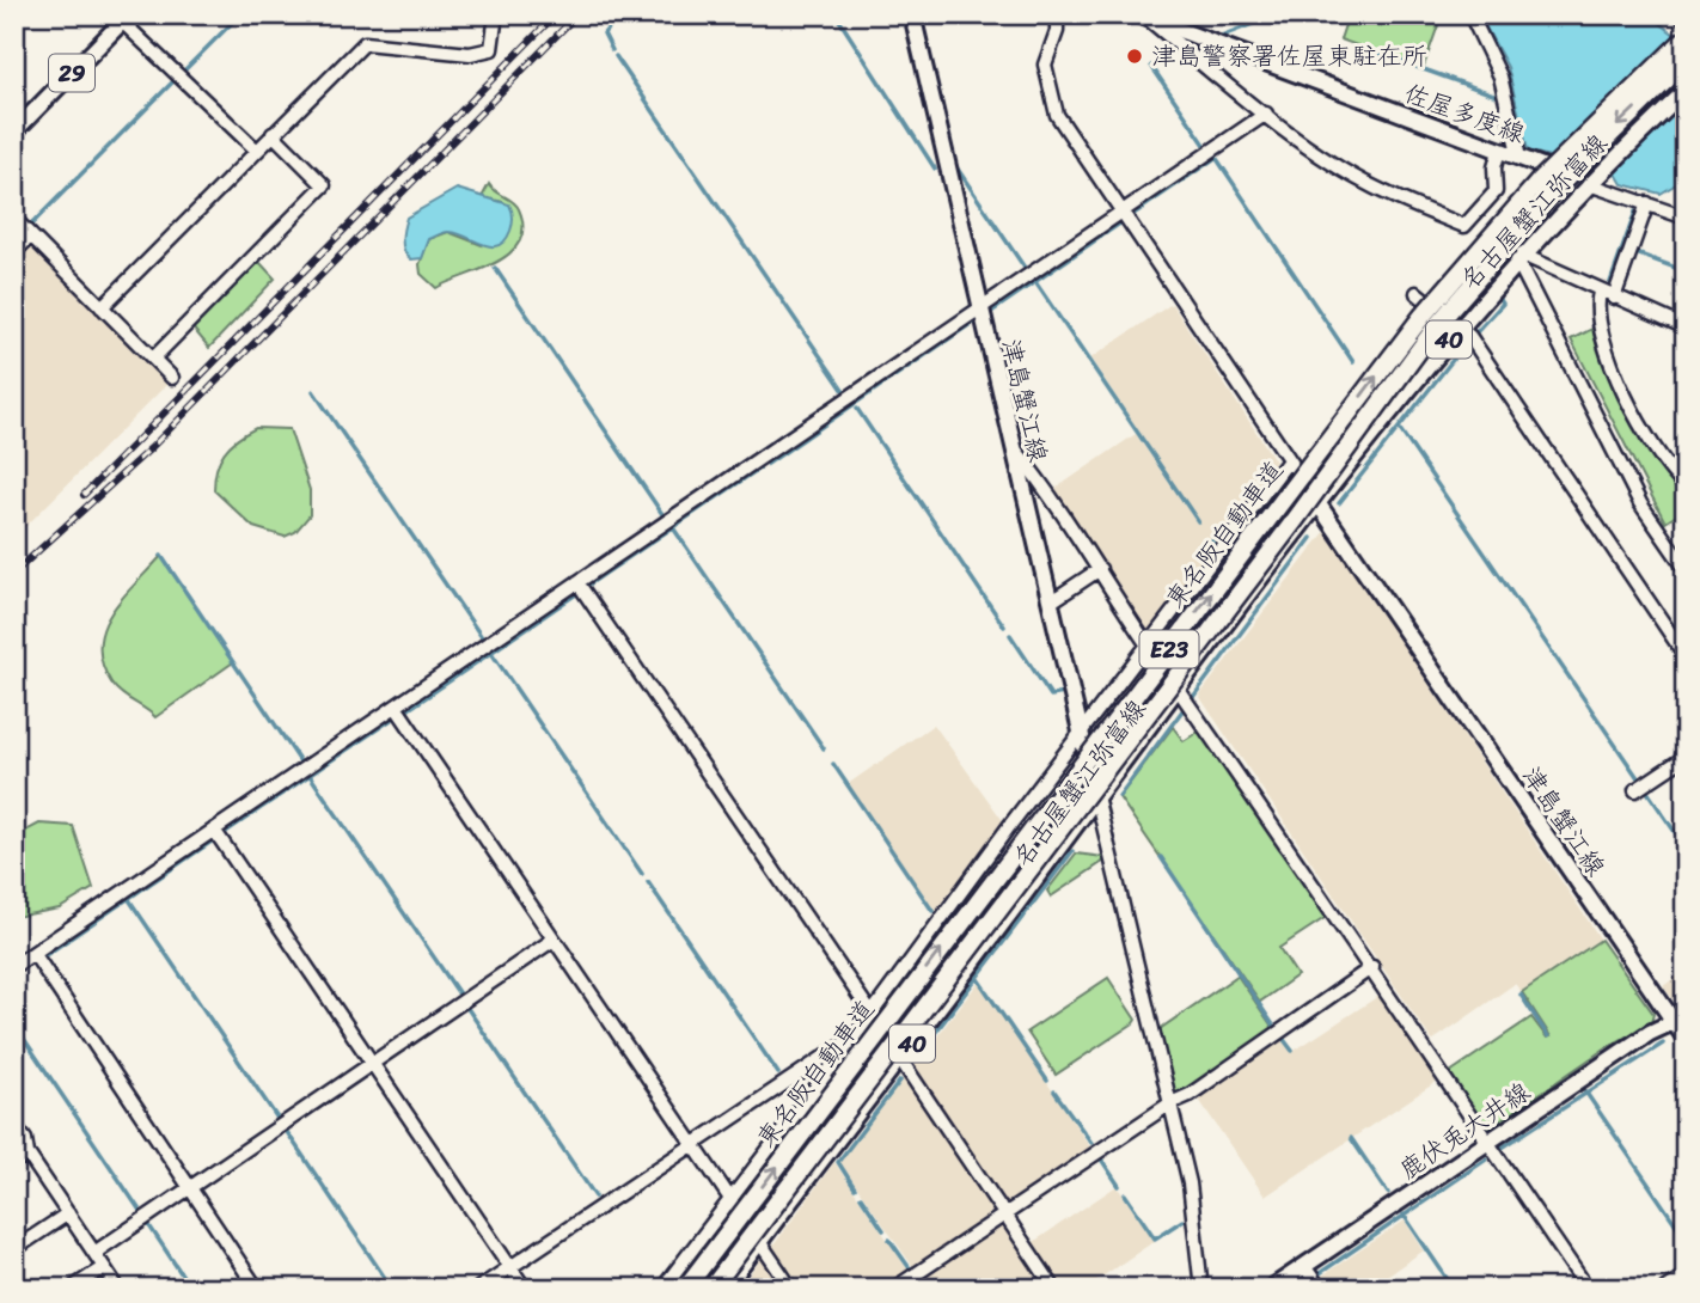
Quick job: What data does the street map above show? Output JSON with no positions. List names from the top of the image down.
{
  "streets": {
    "highway": ["東名阪自動車道", "E23"],
    "main road": [
      "29",
      "佐屋多度線",
      "名古屋蟹江弥富線",
      "40",
      "津島蟹江線",
      "鹿伏兎大井線"
    ]
  },
  "crossings": [
    ["佐屋多度線", "名古屋蟹江弥富線"],
    ["名古屋蟹江弥富線", "津島蟹江線"],
    ["津島蟹江線", "鹿伏兎大井線"]
  ],
  "places": ["津島警察署佐屋東駐在所"]
}
